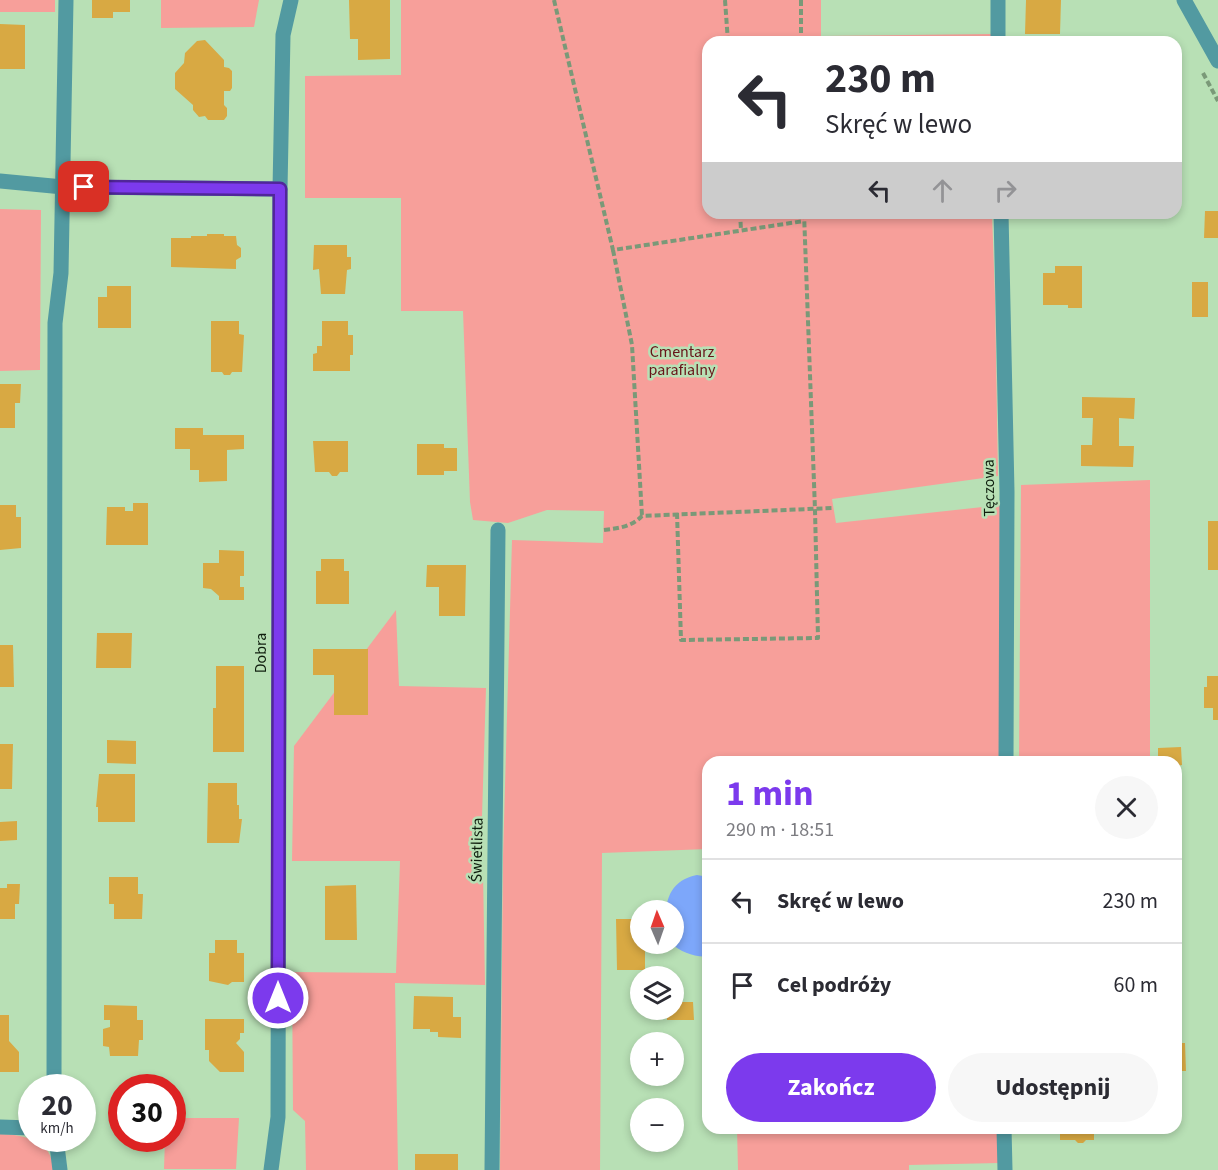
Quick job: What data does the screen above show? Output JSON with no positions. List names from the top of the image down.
{
  "streets": {
    "street": ["Tęczowa", "Dobra", "Świetlista"]
  },
  "parks": ["Cmentarz parafialny"],
  "north": "top",
  "page": {
    "turn": ["230 m", "Skręć w lewo"],
    "heading": ["1 min", "290 m · 18:51"],
    "list": [
      {
        "name": "Skręć w lewo",
        "value": "230 m"
      },
      {
        "name": "Cel podróży",
        "value": "60 m"
      }
    ],
    "map_buttons": ["+", "−"],
    "buttons": ["Zakończ", "Udostępnij"],
    "speed": "20 km/h",
    "limit": "30"
  }
}
